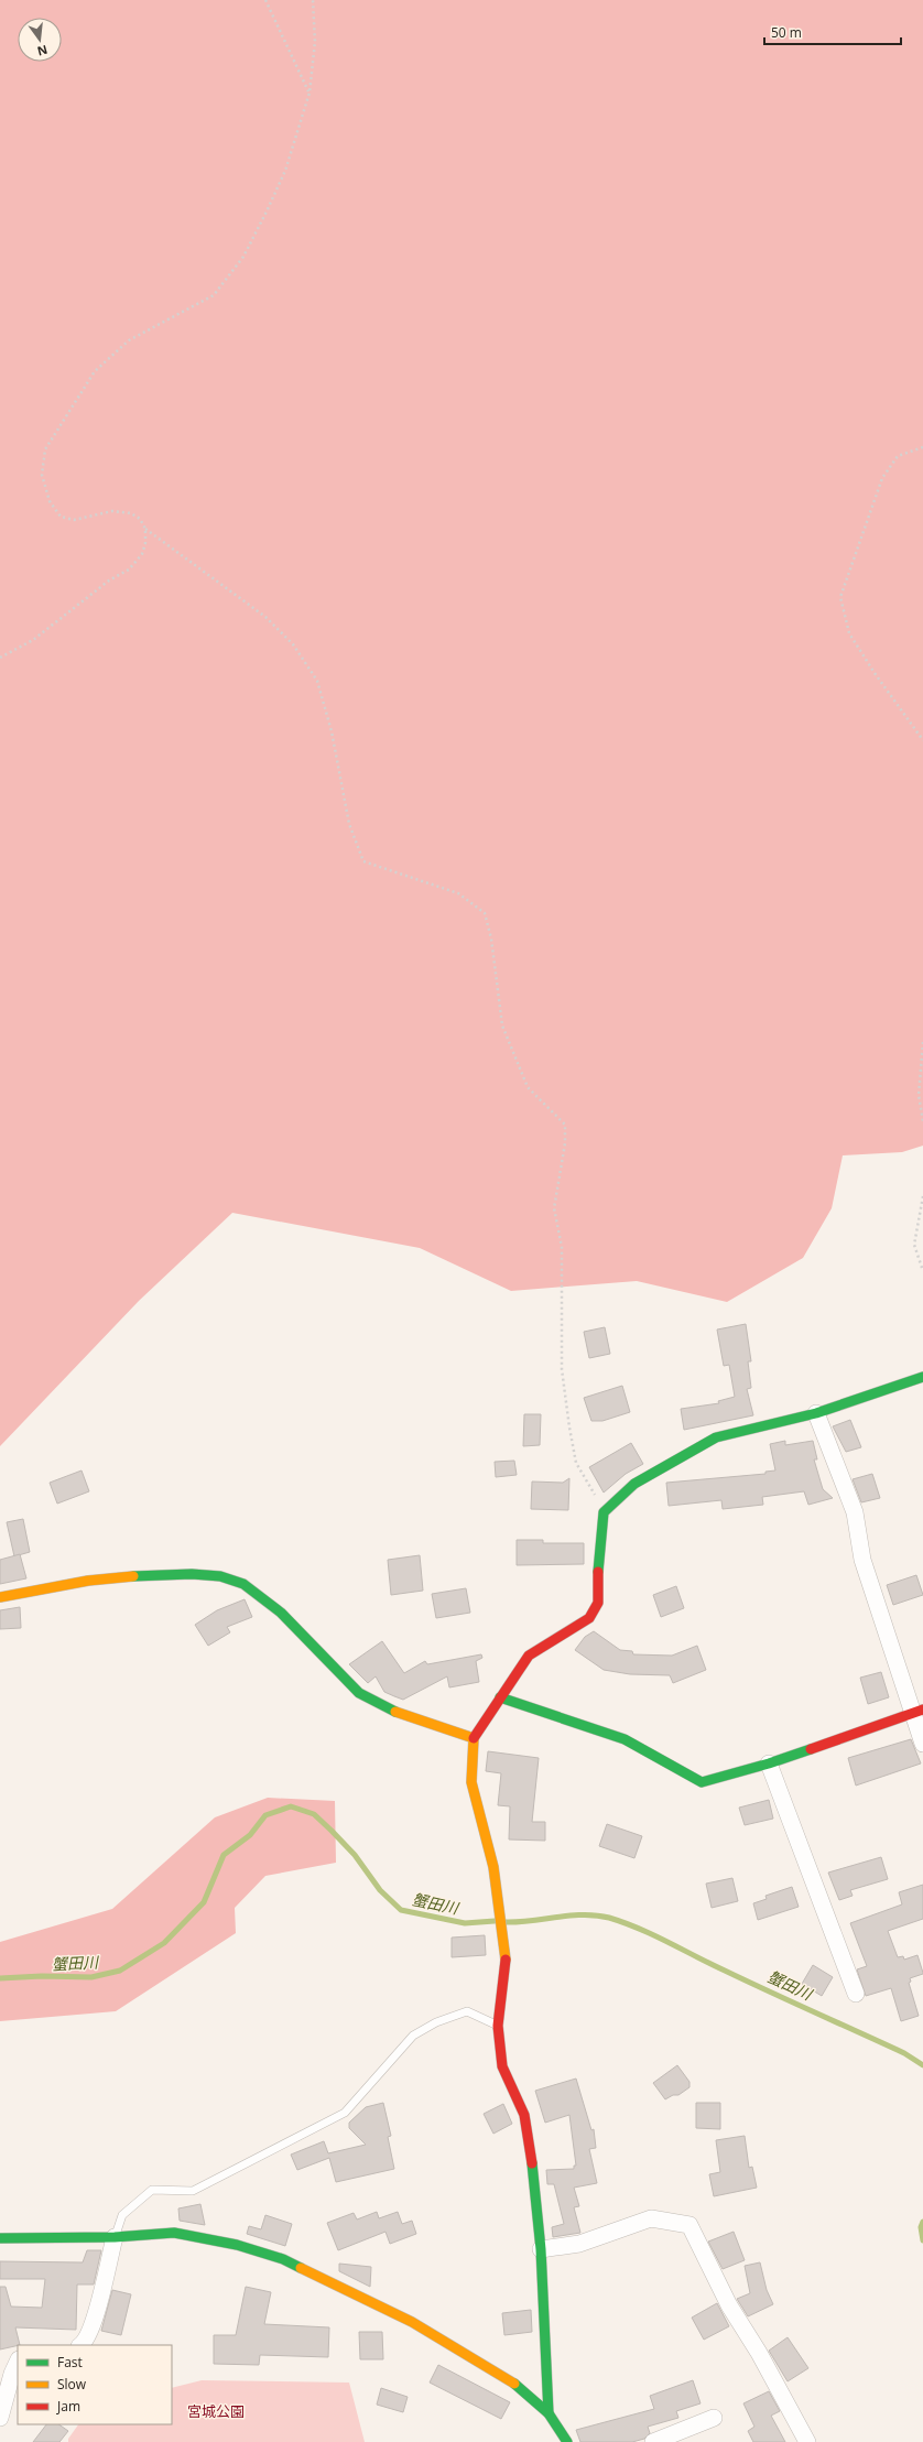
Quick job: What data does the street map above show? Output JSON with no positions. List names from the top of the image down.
{
  "water": ["蟹田川"],
  "parks": ["宮城公園"],
  "legend": ["Fast", "Slow", "Jam"],
  "scale_bar": "50 m",
  "north": "bottom"
}
